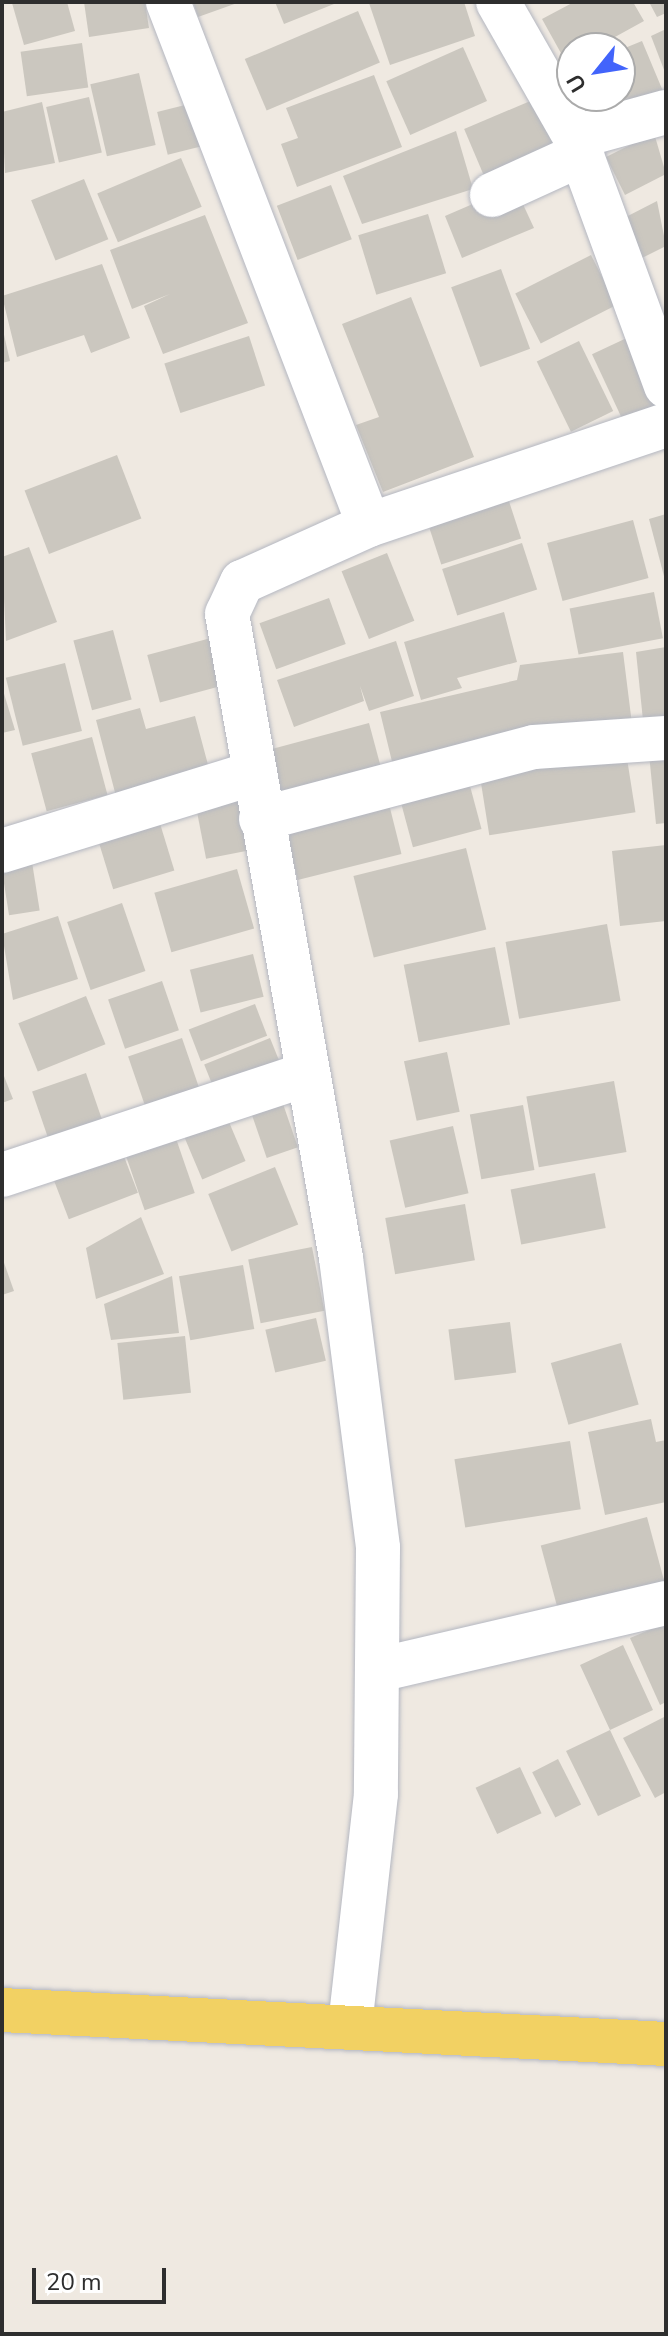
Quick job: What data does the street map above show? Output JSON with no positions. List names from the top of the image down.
{
  "scale_bar": "20 m",
  "north": "bottom left"
}
